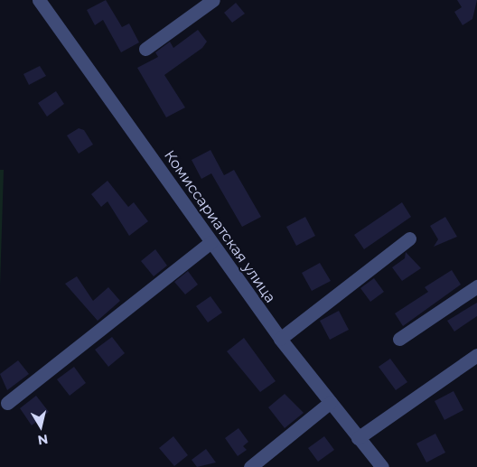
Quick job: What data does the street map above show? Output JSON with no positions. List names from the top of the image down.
{
  "streets": {
    "street": ["Комиссариатская улица"]
  },
  "north": "bottom"
}
